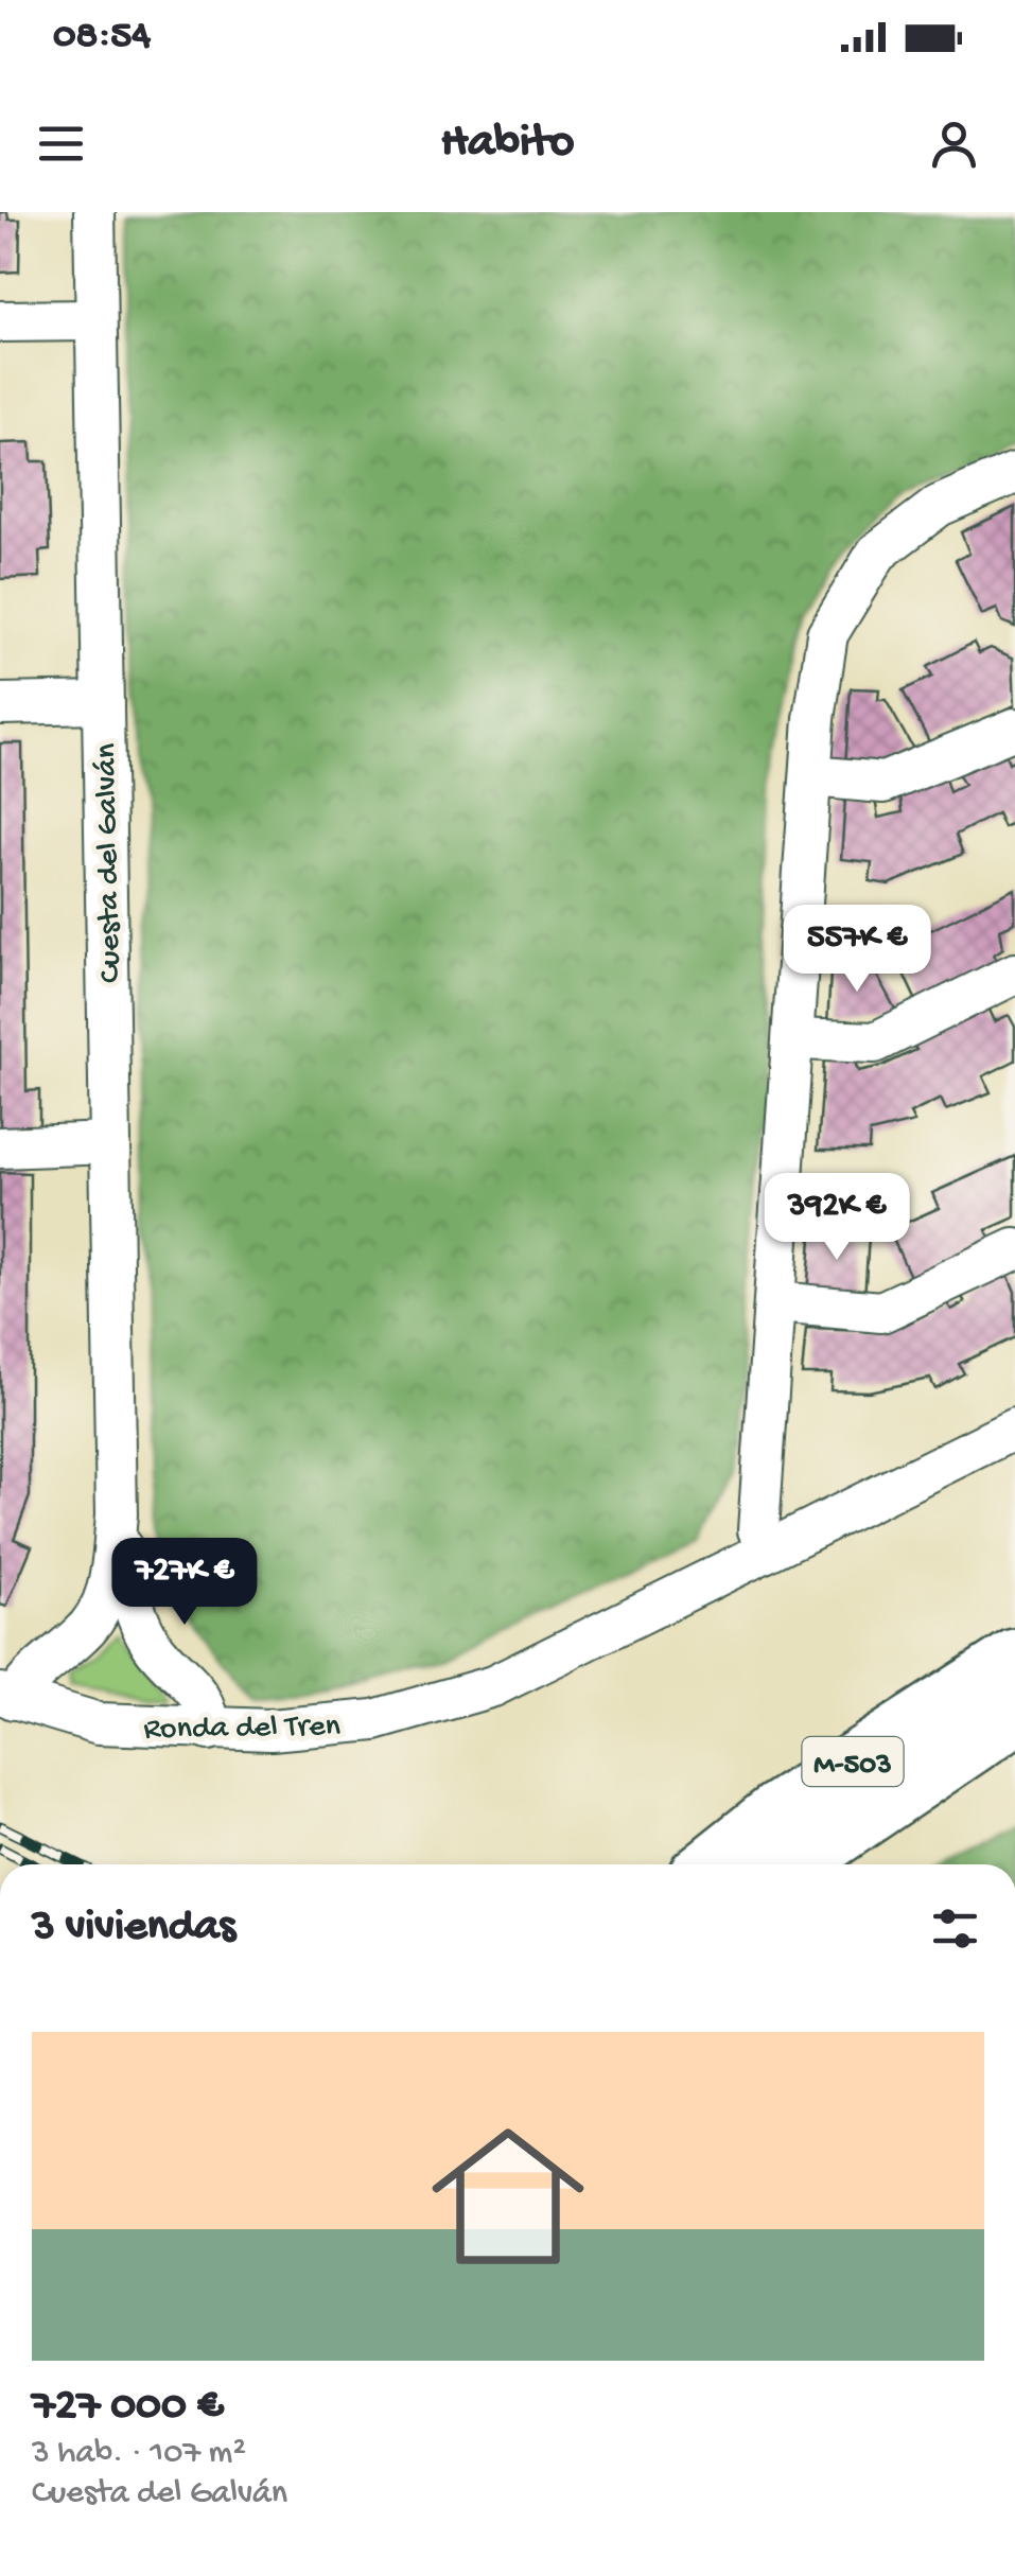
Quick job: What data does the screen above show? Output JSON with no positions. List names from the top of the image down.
{
  "streets": {
    "highway": ["M-503"],
    "street": ["Cuesta del Galván", "Ronda del Tren"]
  },
  "crossings": [
    ["Cuesta del Galván", "Ronda del Tren"]
  ],
  "page": {
    "status": "08:54",
    "header": "Habito",
    "price": ["557K €", "392K €", "727K €"],
    "heading": "3 viviendas",
    "list": [
      {
        "name": "727 000 €",
        "note": "3 hab. · 107 m² · Cuesta del Galván"
      }
    ]
  }
}
